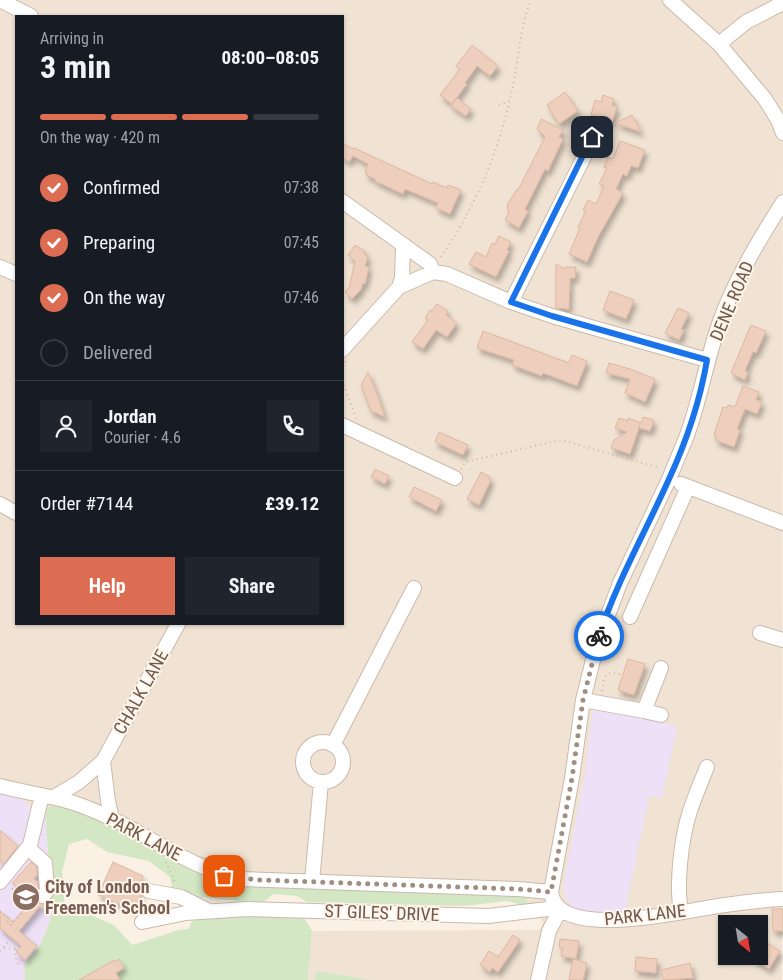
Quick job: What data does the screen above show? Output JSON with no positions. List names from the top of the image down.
{
  "streets": {
    "street": [
      "DENE ROAD",
      "CHALK LANE",
      "PARK LANE",
      "ST GILES' DRIVE"
    ]
  },
  "crossings": [
    ["DENE ROAD", "PARK LANE"],
    ["DENE ROAD", "ST GILES' DRIVE"],
    ["CHALK LANE", "PARK LANE"],
    ["PARK LANE", "ST GILES' DRIVE"]
  ],
  "places": {
    "school or university": ["City of London Freemen's School"]
  },
  "north": "bottom right",
  "page": {
    "heading": ["3 min", "Arriving in", "08:00–08:05"],
    "panel": [
      "Jordan",
      "Courier · 4.6",
      "Order #7144",
      "£39.12"
    ],
    "bar": "On the way · 420 m",
    "list": [
      ["Confirmed", "07:38"],
      ["Preparing", "07:45"],
      ["On the way", "07:46"],
      "Delivered"
    ],
    "buttons": ["Help", "Share"]
  }
}
